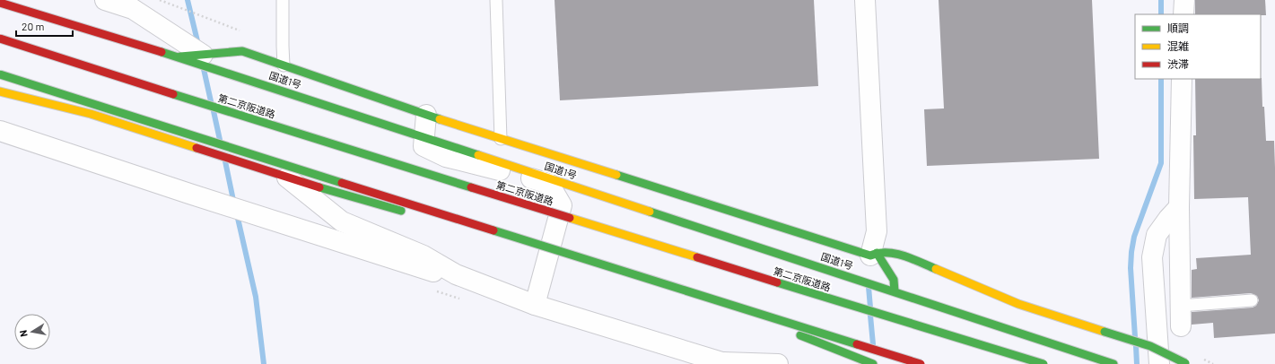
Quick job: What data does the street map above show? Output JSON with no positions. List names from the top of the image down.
{
  "streets": {
    "main road": ["国道1号", "第二京阪道路"]
  },
  "legend": ["順調", "混雑", "渋滞"],
  "scale_bar": "20 m",
  "north": "left"
}
